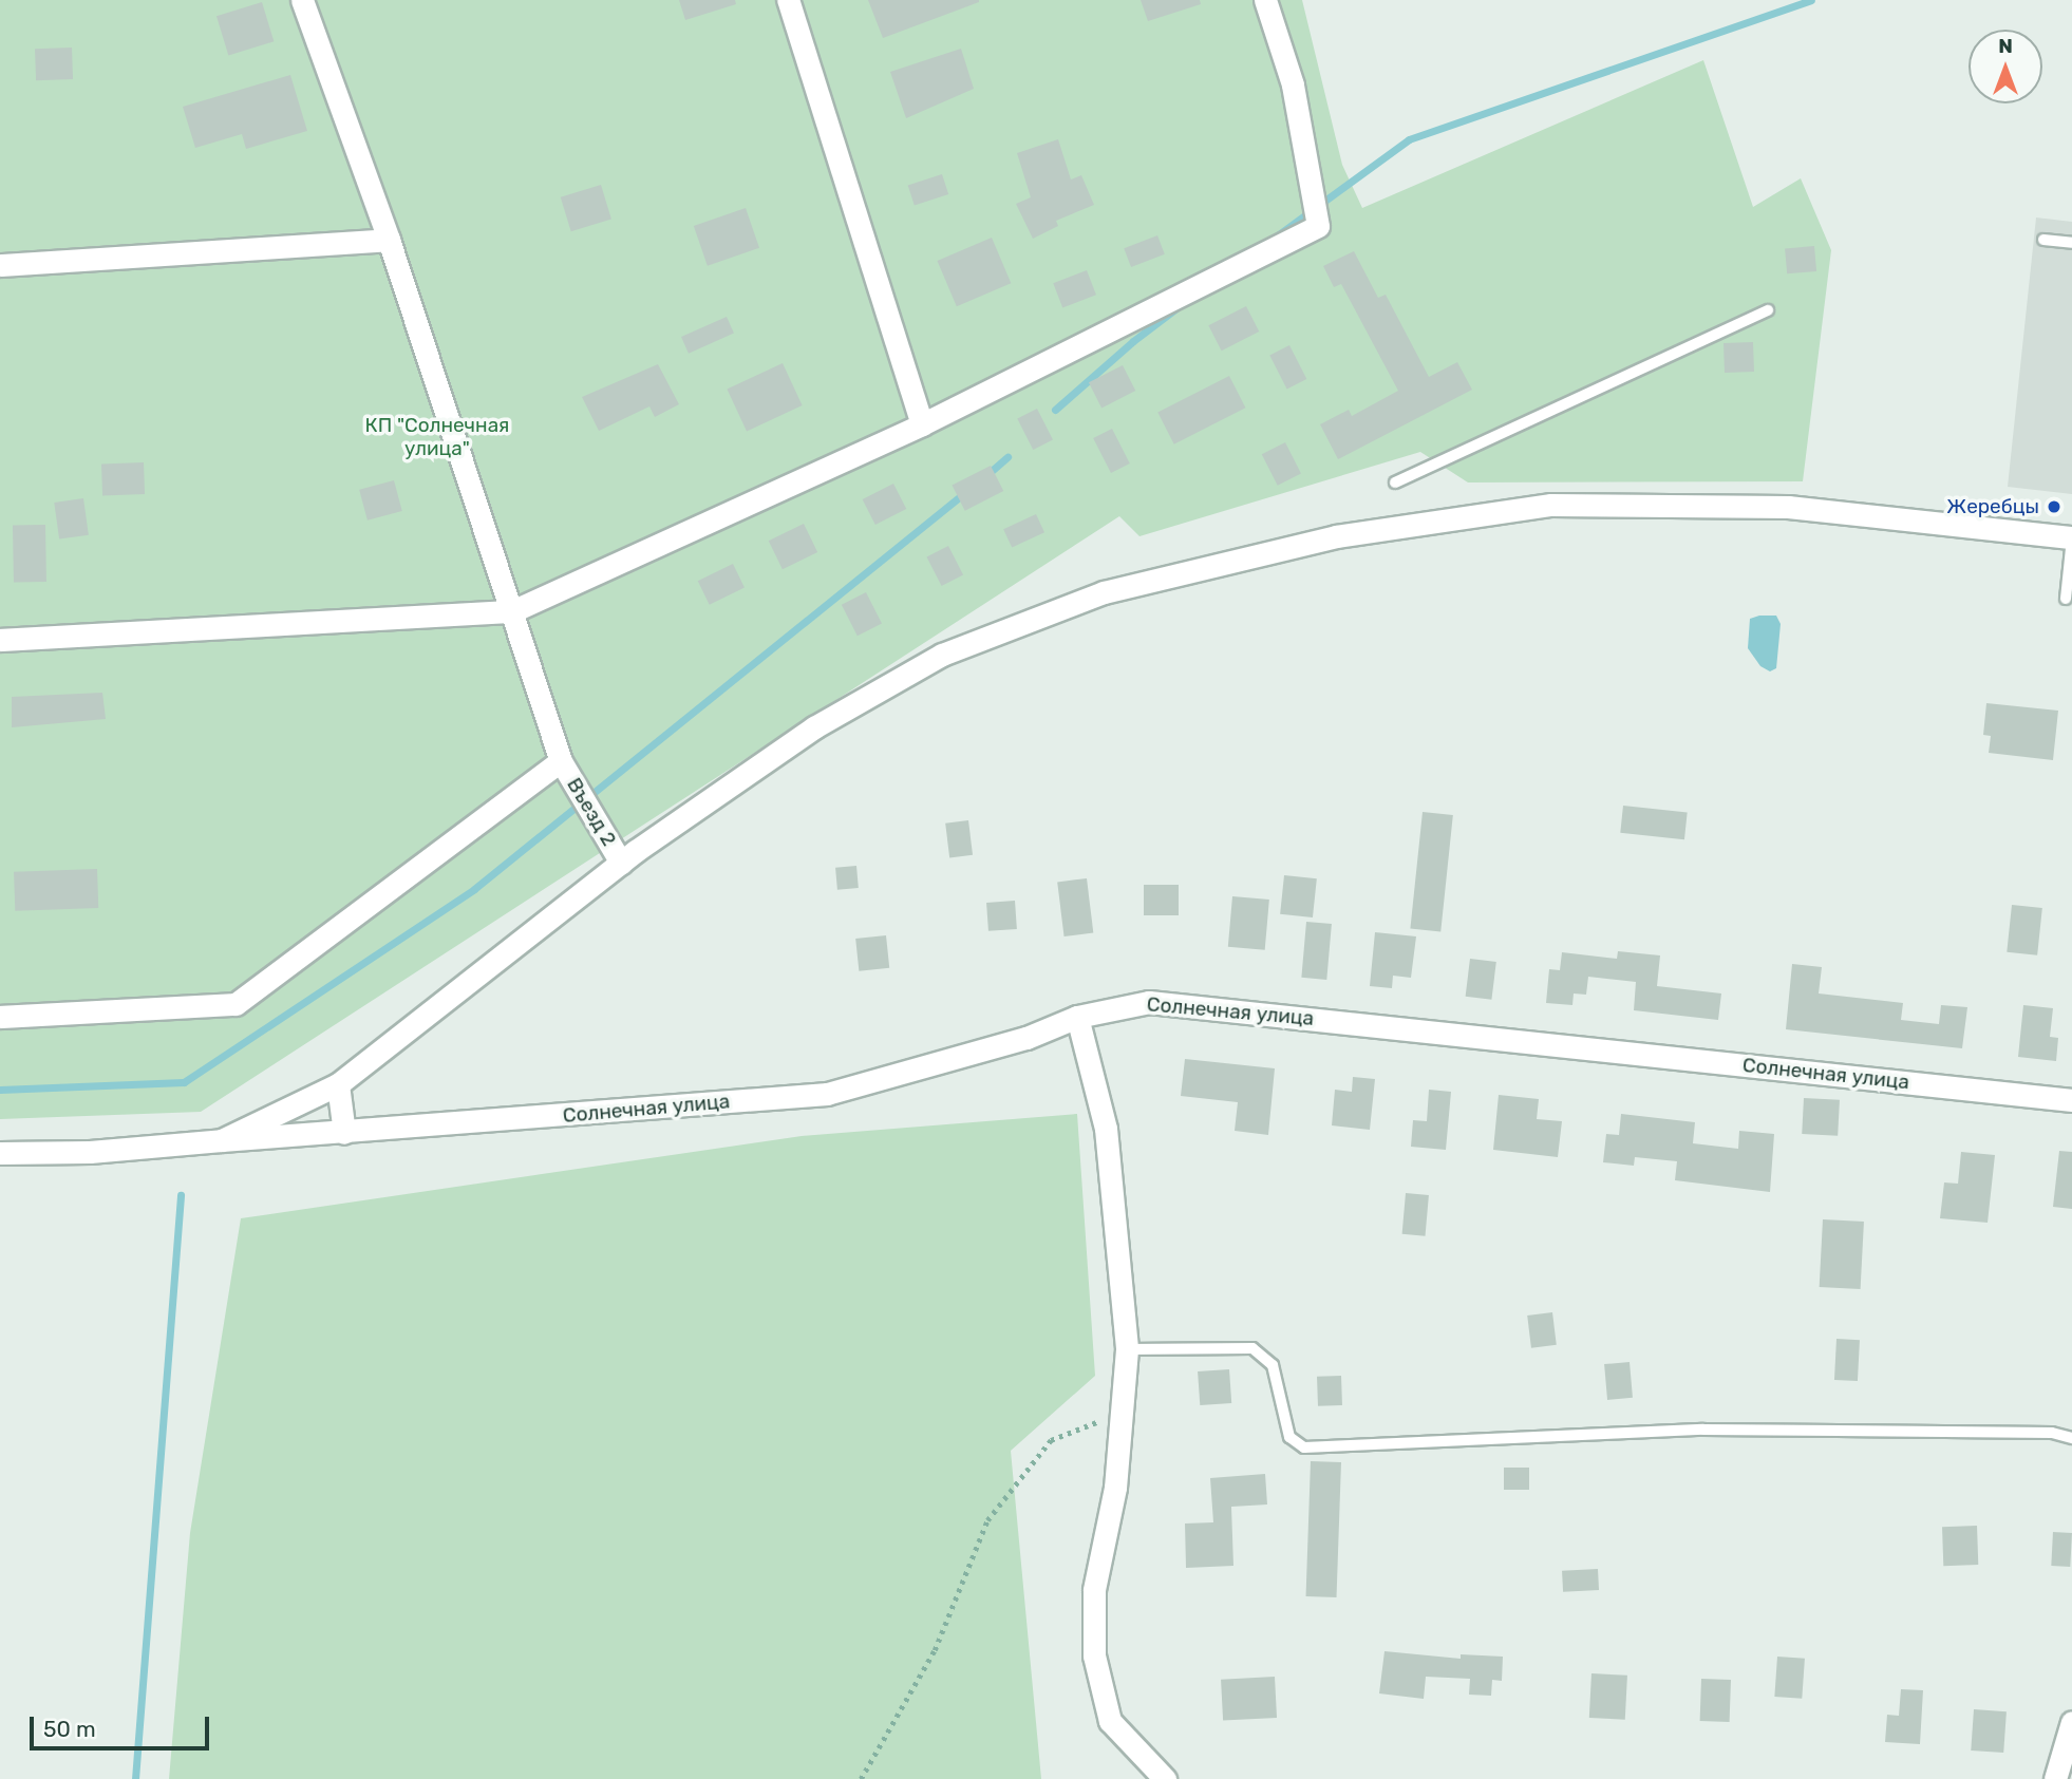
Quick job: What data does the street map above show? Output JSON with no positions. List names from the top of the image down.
{
  "streets": {
    "street": ["Въезд 2", "Солнечная улица"]
  },
  "parks": ["КП \"Солнечная улица\""],
  "places": ["Жеребцы"],
  "scale_bar": "50 m",
  "north": "top"
}
